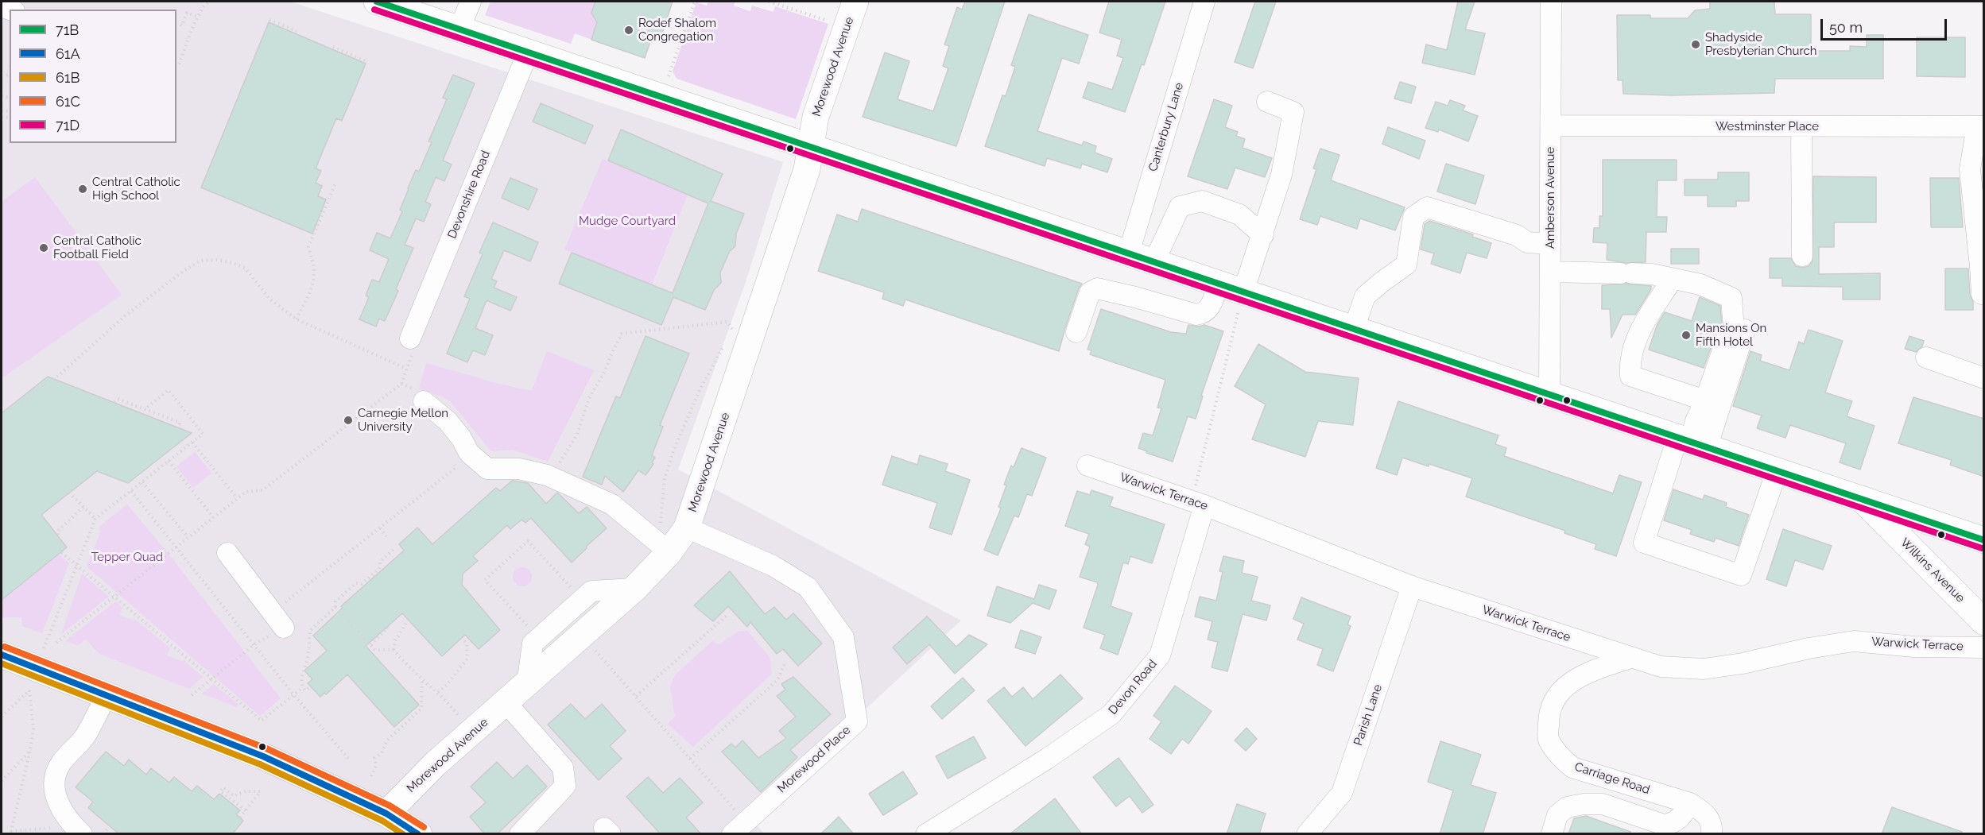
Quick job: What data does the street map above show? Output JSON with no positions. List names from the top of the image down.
{
  "streets": {
    "main road": ["Morewood Avenue", "Wilkins Avenue"],
    "street": [
      "Westminster Place",
      "Canterbury Lane",
      "Devonshire Road",
      "Amberson Avenue",
      "Warwick Terrace",
      "Devon Road",
      "Parish Lane",
      "Morewood Place",
      "Carriage Road"
    ]
  },
  "crossings": [
    ["Morewood Avenue", "Morewood Place"],
    ["Westminster Place", "Amberson Avenue"],
    ["Warwick Terrace", "Devon Road"],
    ["Warwick Terrace", "Parish Lane"],
    ["Warwick Terrace", "Carriage Road"]
  ],
  "parks": ["Mudge Courtyard", "Tepper Quad"],
  "places": [
    "Rodef Shalom Congregation",
    "Shadyside Presbyterian Church",
    "Central Catholic High School",
    "Central Catholic Football Field",
    "Mansions On Fifth Hotel",
    "Carnegie Mellon University"
  ],
  "lines": [
    "transit line 71B",
    "transit line 71D",
    "transit line 61C",
    "transit line 61A",
    "transit line 61B"
  ],
  "legend": [
    "71B",
    "61A",
    "61B",
    "61C",
    "71D"
  ],
  "scale_bar": "50 m"
}
